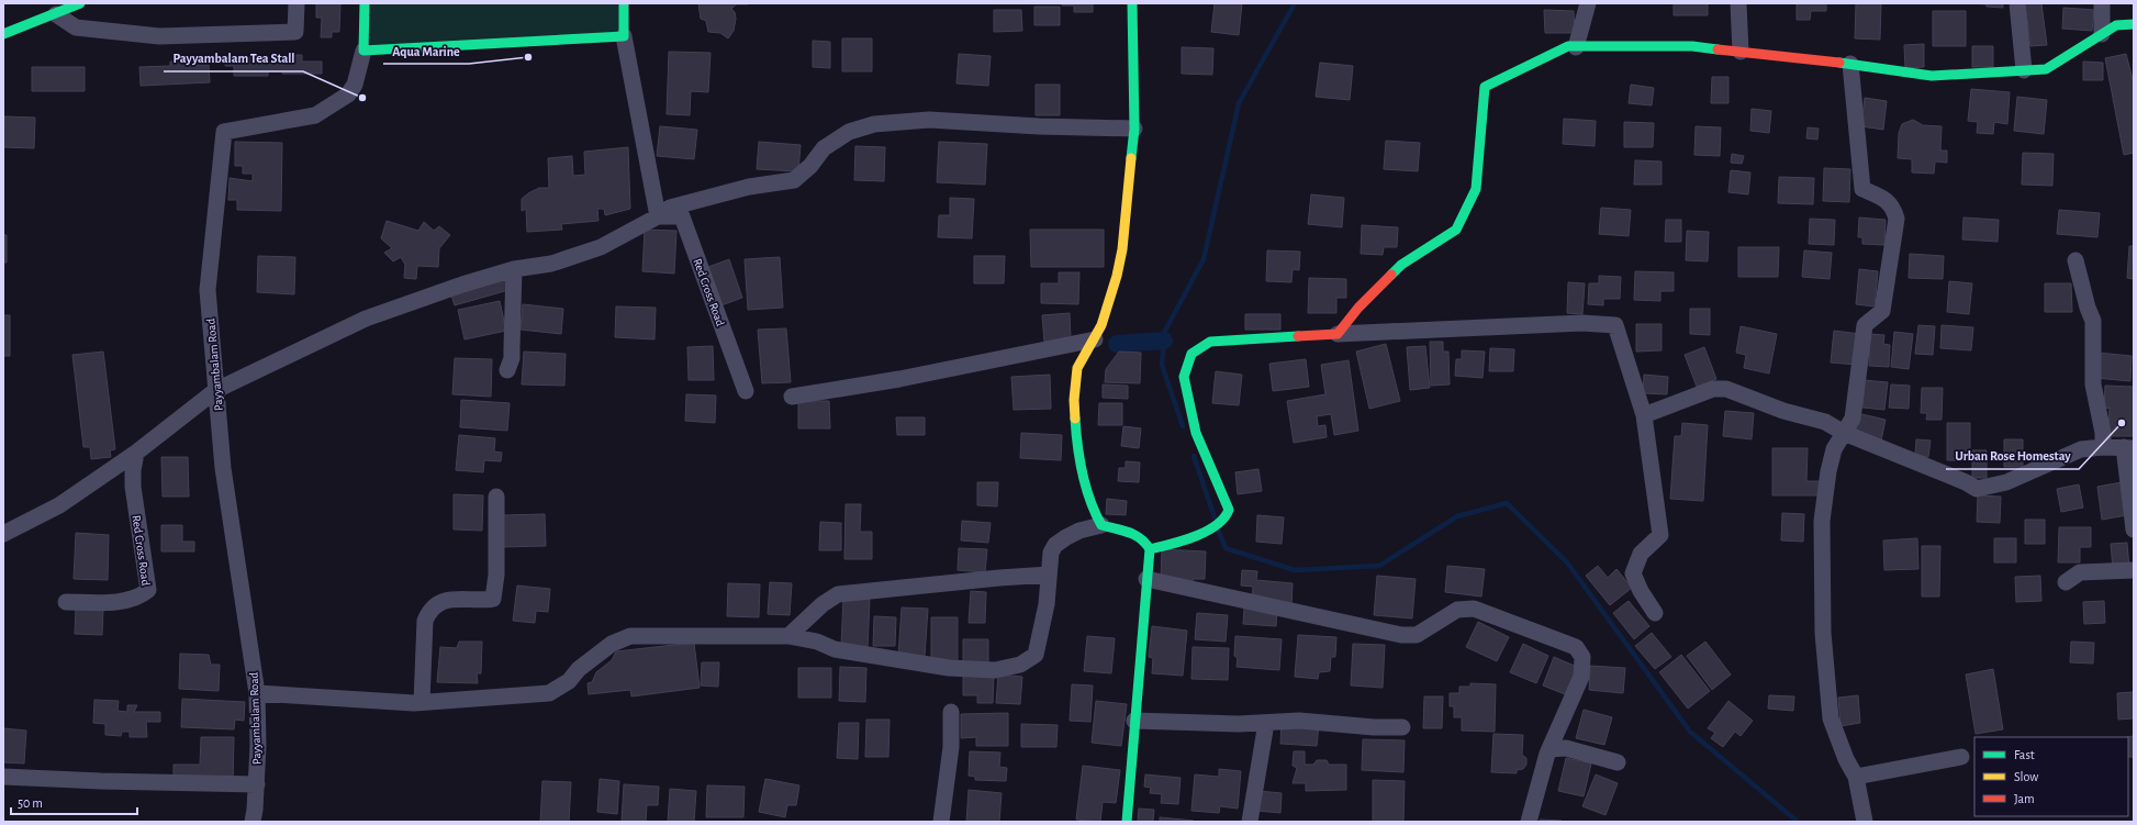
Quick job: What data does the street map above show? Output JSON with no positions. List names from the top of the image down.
{
  "streets": {
    "street": ["Red Cross Road", "Payyambalam Road"]
  },
  "places": ["Aqua Marine", "Payyambalam Tea Stall", "Urban Rose Homestay"],
  "legend": ["Fast", "Slow", "Jam"],
  "scale_bar": "50 m"
}
